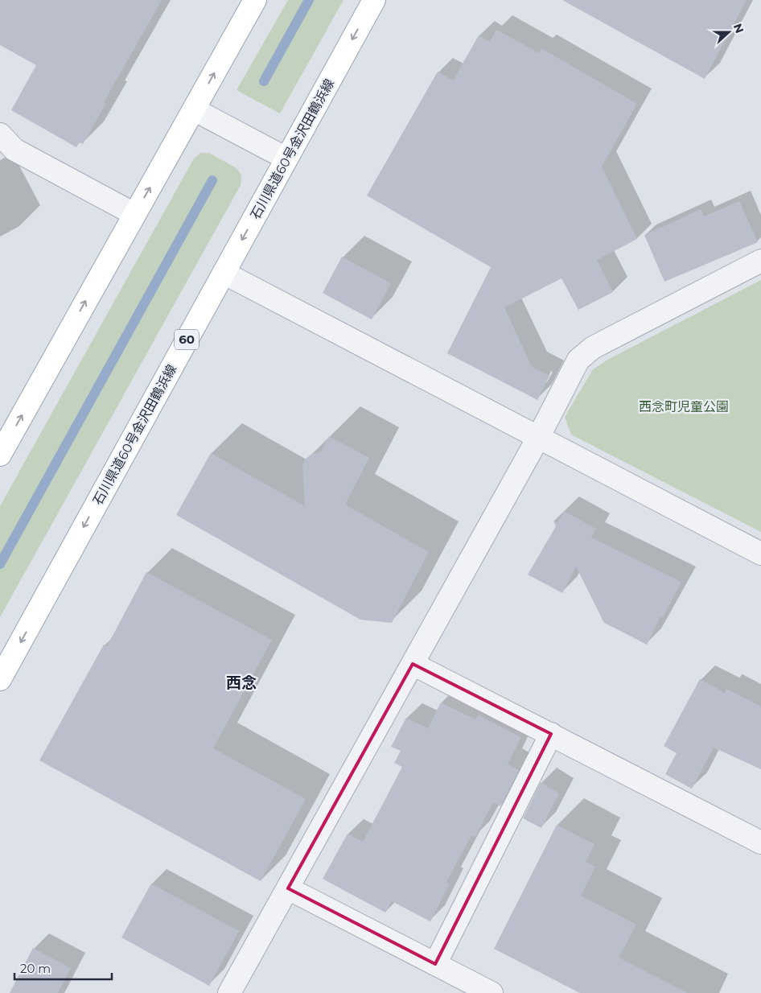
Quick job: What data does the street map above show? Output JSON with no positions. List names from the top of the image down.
{
  "streets": {
    "main road": ["石川県道60号金沢田鶴浜線", "60"]
  },
  "districts": ["西念"],
  "parks": ["西念町児童公園"],
  "scale_bar": "20 m",
  "north": "right"
}
